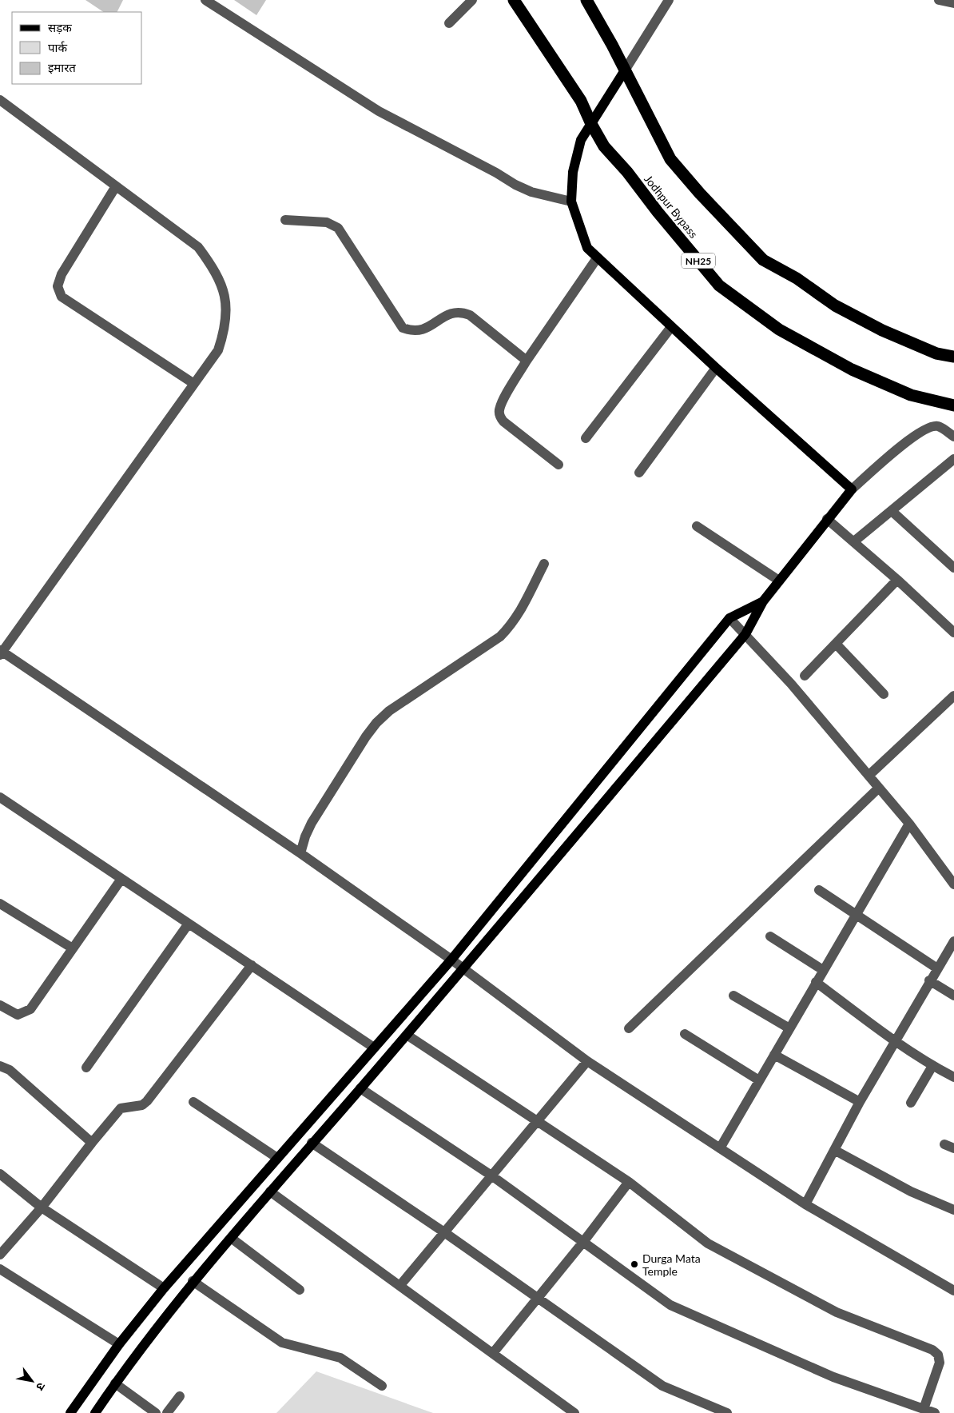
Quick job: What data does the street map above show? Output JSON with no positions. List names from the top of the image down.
{
  "streets": {
    "highway": ["Jodhpur Bypass", "NH25"]
  },
  "places": ["Durga Mata Temple"],
  "legend": ["सड़क", "पार्क", "इमारत"],
  "north": "bottom right"
}
